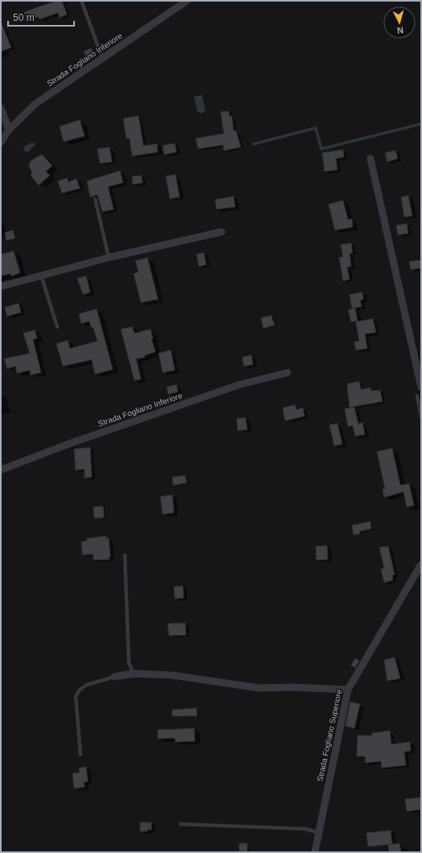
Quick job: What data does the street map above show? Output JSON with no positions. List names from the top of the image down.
{
  "streets": {
    "street": ["Strada Fogliano Inferiore", "Strada Fogliano Superiore"]
  },
  "scale_bar": "50 m",
  "north": "bottom"
}
